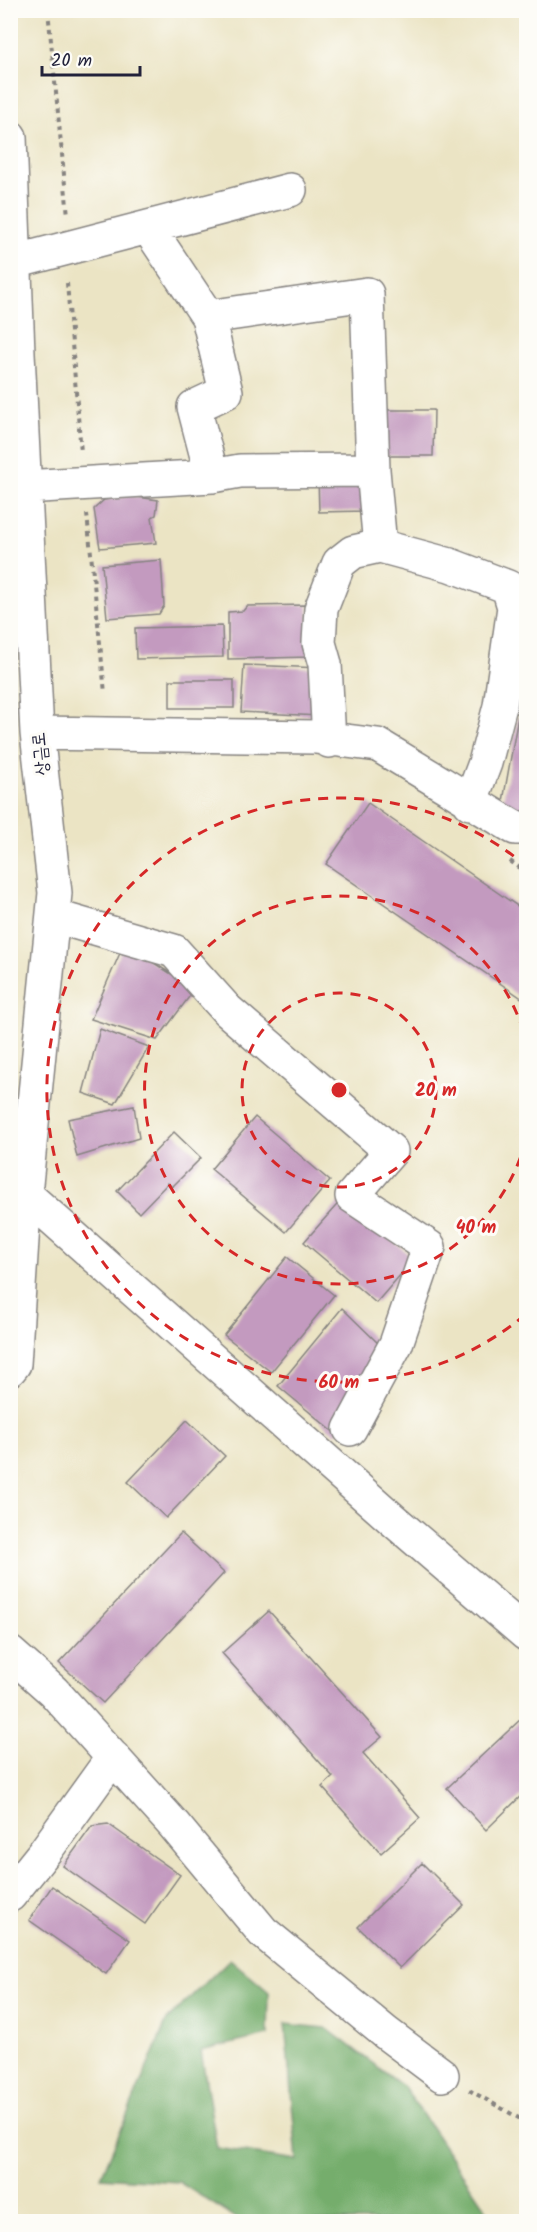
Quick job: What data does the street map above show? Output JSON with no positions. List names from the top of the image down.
{
  "streets": {
    "street": ["상금로"]
  },
  "scale_bar": "20 m",
  "rings": ["20 m", "40 m", "60 m"]
}
